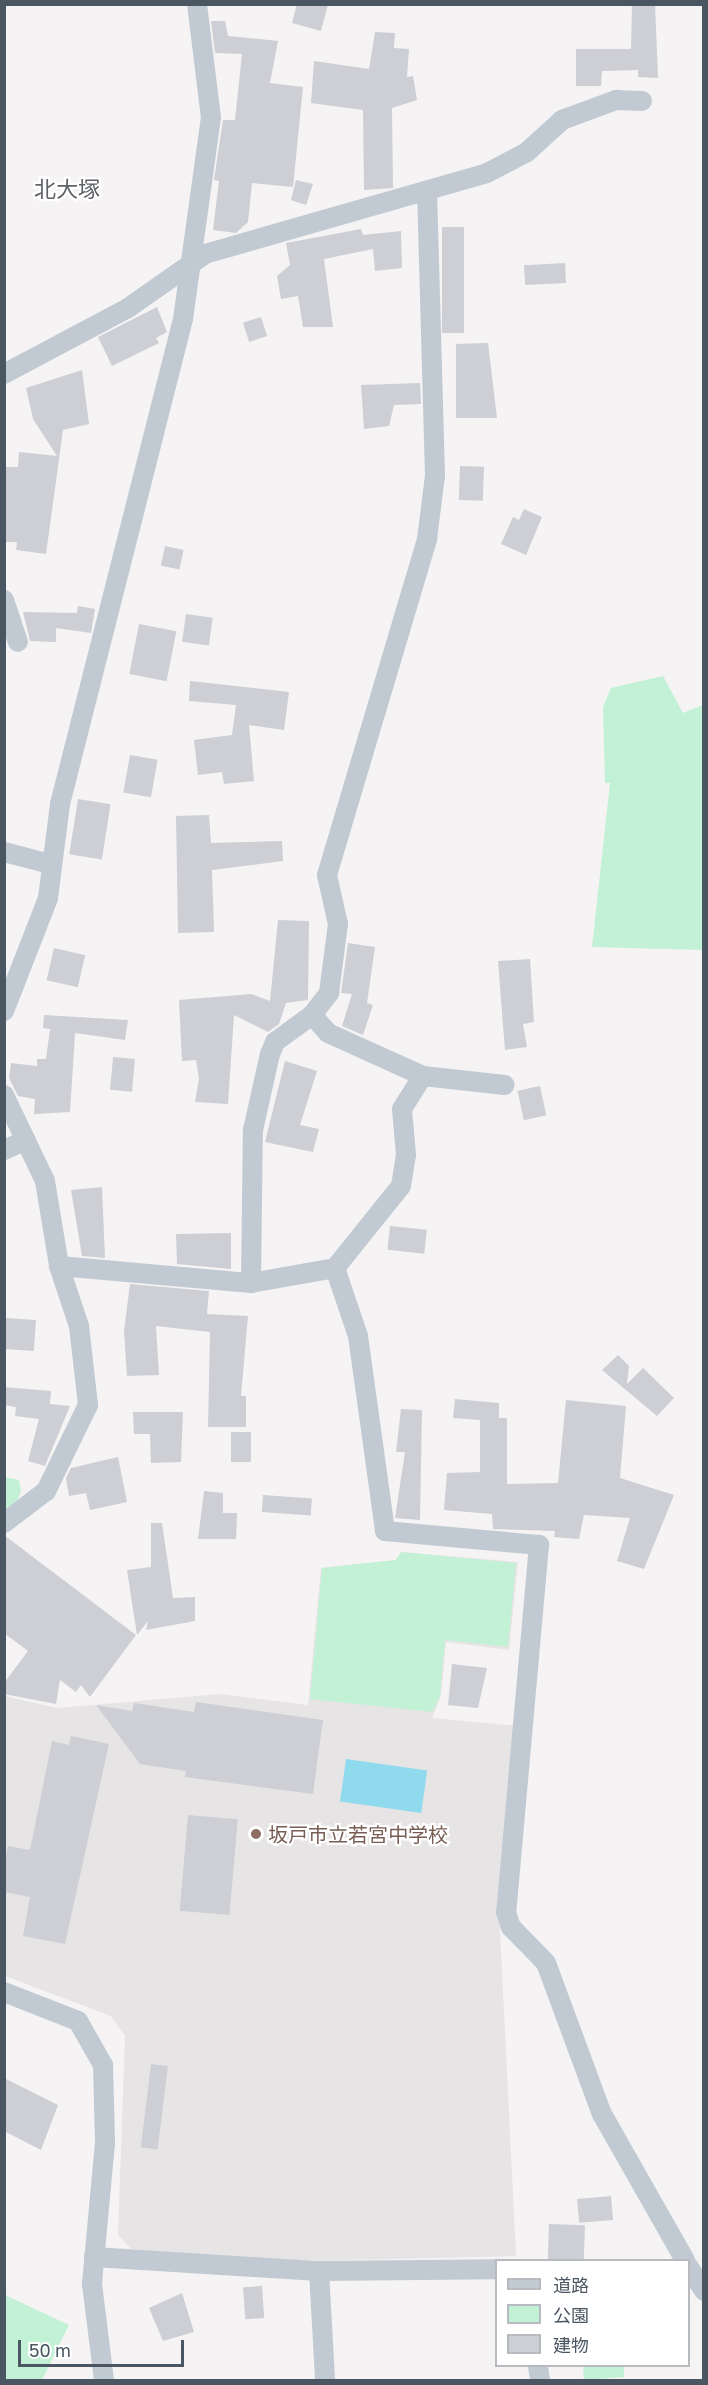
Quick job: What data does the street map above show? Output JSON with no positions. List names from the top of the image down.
{
  "districts": ["北大塚"],
  "places": ["坂戸市立若宮中学校"],
  "legend": ["道路", "公園", "建物"],
  "scale_bar": "50 m"
}
